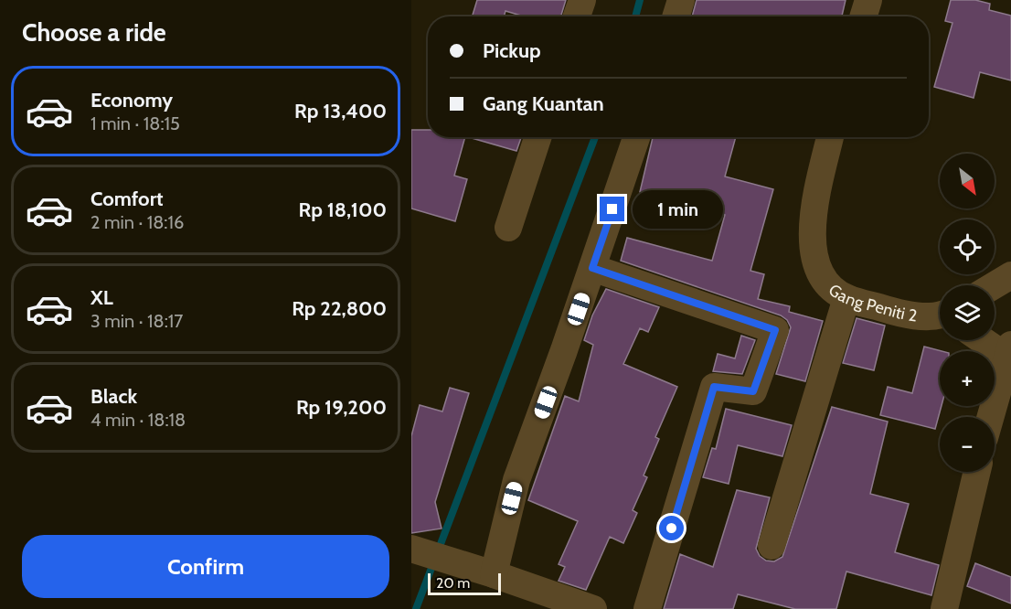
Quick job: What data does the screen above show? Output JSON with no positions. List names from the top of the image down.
{
  "streets": {
    "street": ["Gang Peniti 2"]
  },
  "scale_bar": "20 m",
  "north": "bottom right",
  "page": {
    "heading": "Choose a ride",
    "banner": ["Pickup", "Gang Kuantan"],
    "list": [
      {
        "name": "Economy",
        "note": "1 min · 18:15",
        "value": "Rp 13,400"
      },
      {
        "name": "Comfort",
        "note": "2 min · 18:16",
        "value": "Rp 18,100"
      },
      {
        "name": "XL",
        "note": "3 min · 18:17",
        "value": "Rp 22,800"
      },
      {
        "name": "Black",
        "note": "4 min · 18:18",
        "value": "Rp 19,200"
      }
    ],
    "map_buttons": ["+", "−"],
    "bubble": "1 min",
    "buttons": "Confirm",
    "scale": "20 m"
  }
}
